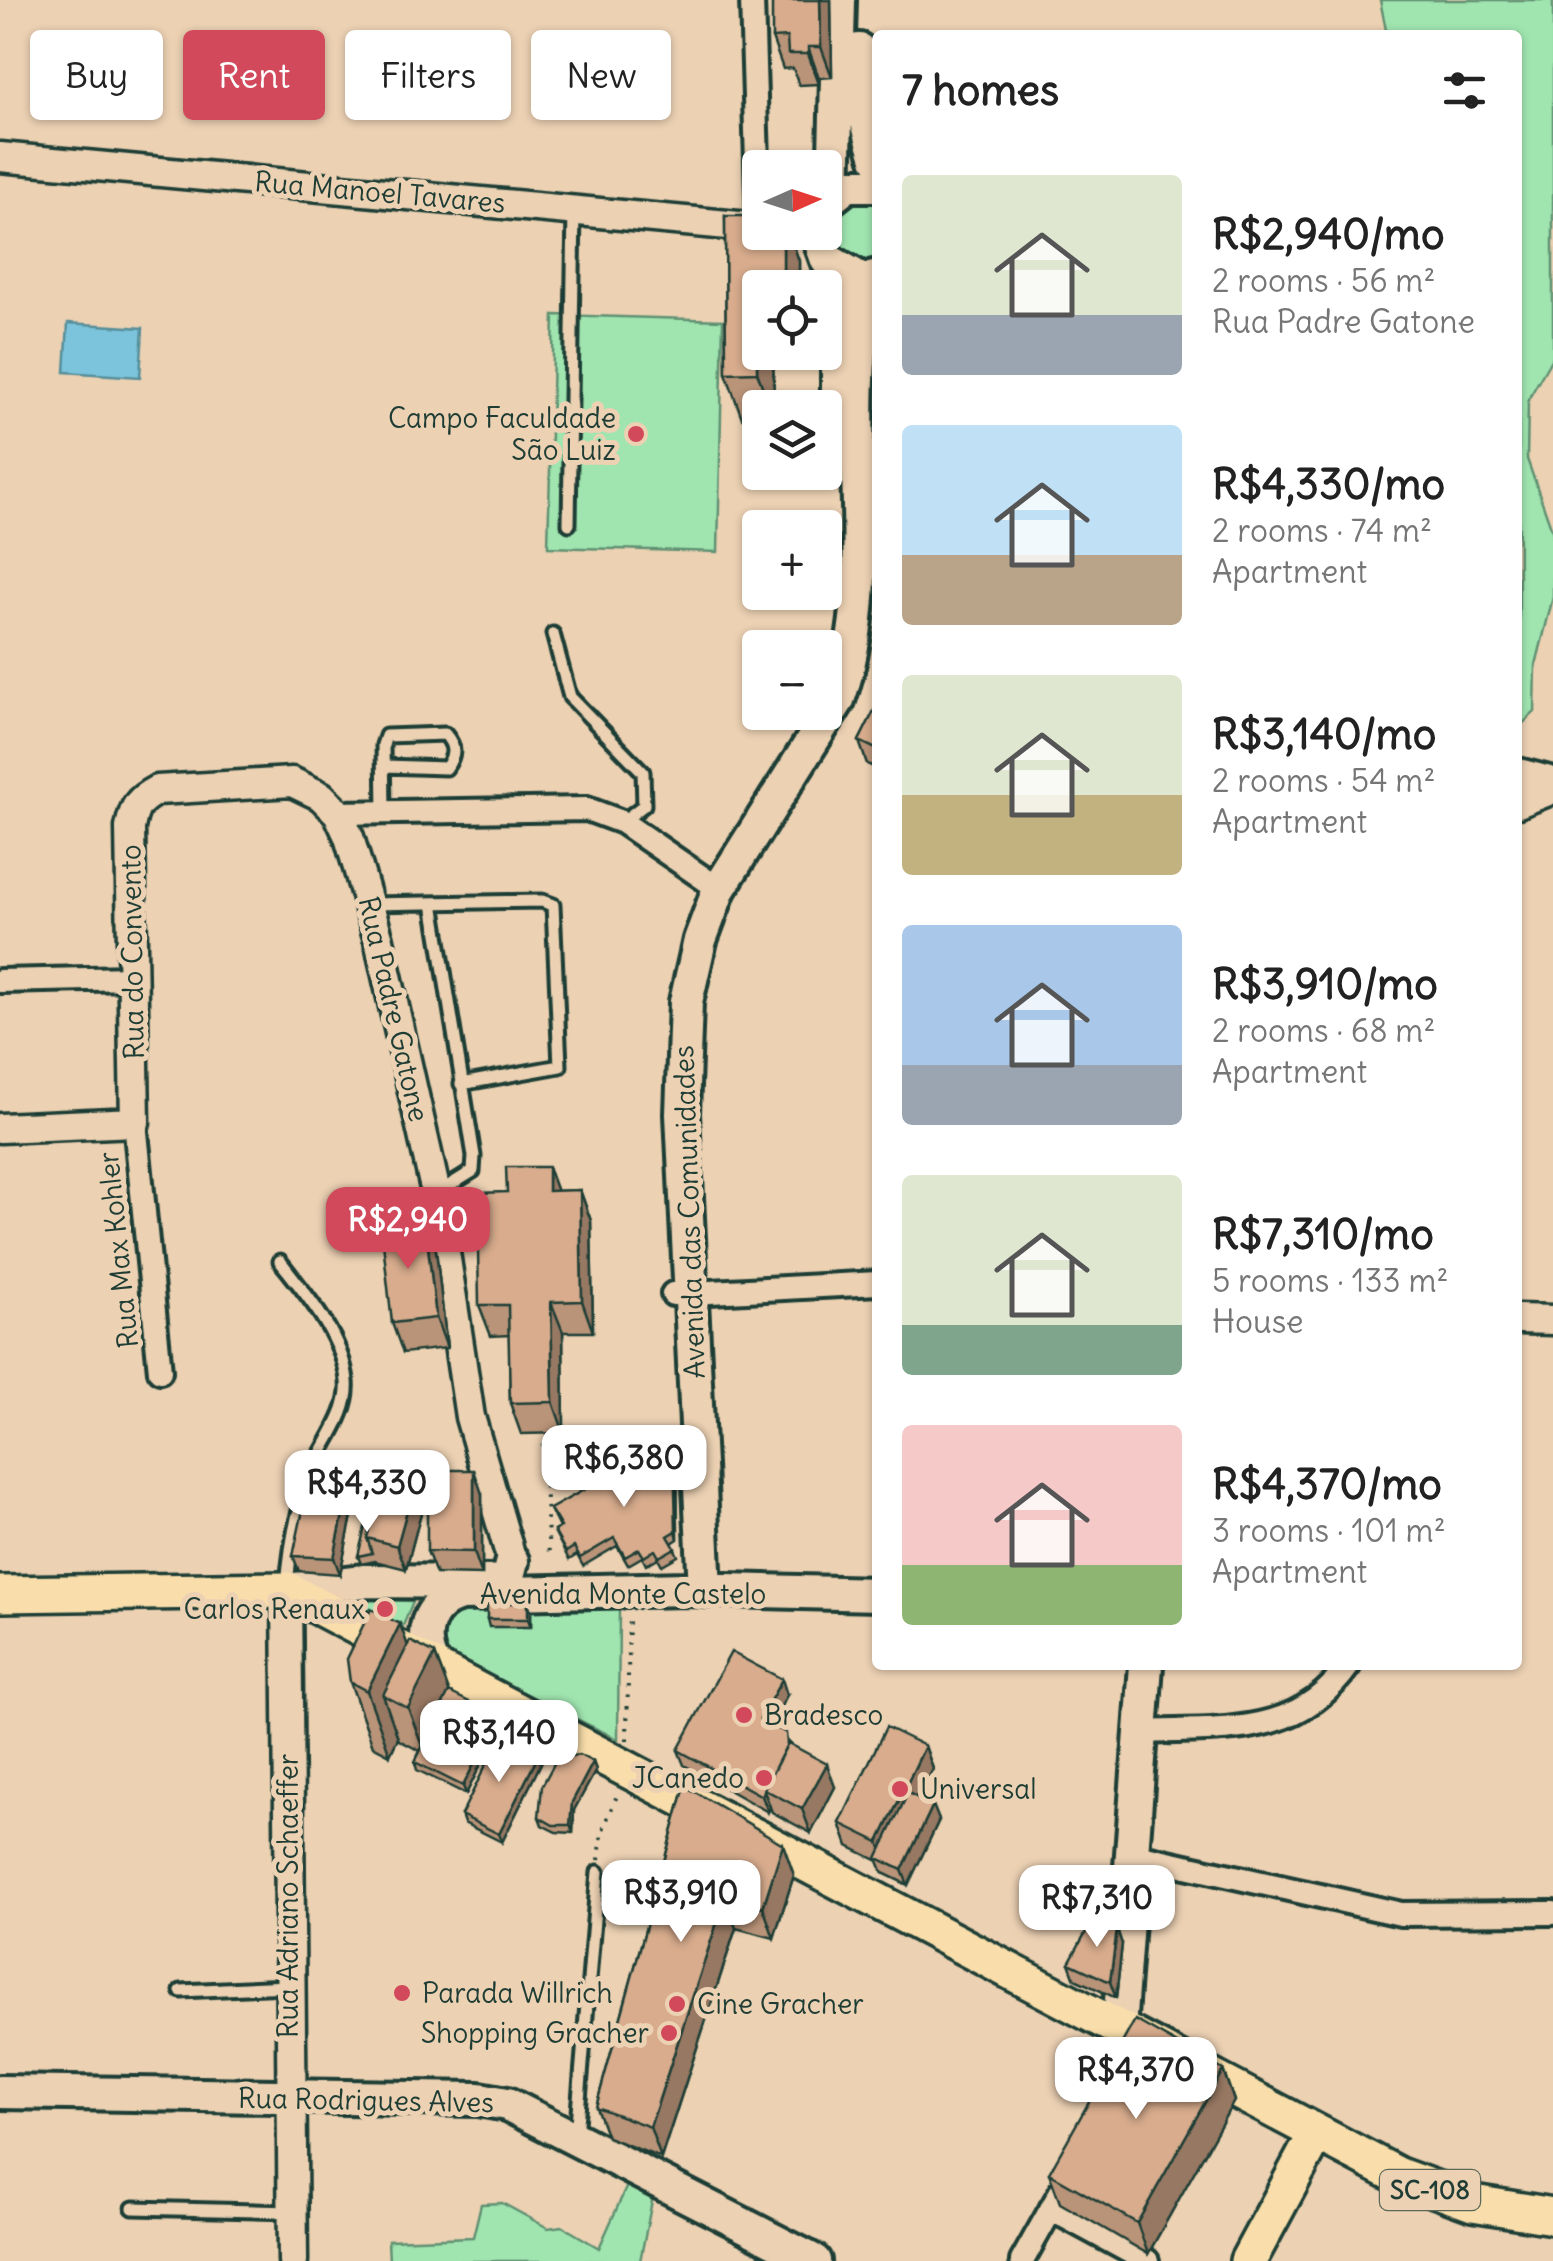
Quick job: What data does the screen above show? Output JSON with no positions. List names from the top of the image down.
{
  "streets": {
    "main road": [
      "Avenida das Comunidades",
      "Avenida Monte Castelo",
      "Rua Rodrigues Alves",
      "SC-108"
    ],
    "street": [
      "Rua Manoel Tavares",
      "Rua do Convento",
      "Rua Padre Gatone",
      "Rua Max Kohler",
      "Rua Adriano Schaeffer"
    ]
  },
  "crossings": [
    ["Rua do Convento", "Rua Padre Gatone"],
    ["Rua do Convento", "Rua Max Kohler"],
    ["Rua Padre Gatone", "Avenida Monte Castelo"],
    ["Avenida das Comunidades", "Avenida Monte Castelo"],
    ["Avenida Monte Castelo", "Rua Adriano Schaeffer"],
    ["Rua Adriano Schaeffer", "Rua Rodrigues Alves"]
  ],
  "places": [
    "Campo Faculdade São Luiz",
    "Carlos Renaux",
    "Bradesco",
    "JCanedo",
    "Universal",
    "Parada Willrich",
    "Cine Gracher",
    "Shopping Gracher"
  ],
  "north": "right",
  "page": {
    "chip": [
      "Buy",
      "Rent",
      "Filters",
      "New"
    ],
    "heading": "7 homes",
    "map_buttons": ["+", "−"],
    "list": [
      {
        "name": "R$2,940/mo",
        "note": "2 rooms · 56 m² · Rua Padre Gatone"
      },
      {
        "name": "R$4,330/mo",
        "note": "2 rooms · 74 m² · Apartment"
      },
      {
        "name": "R$3,140/mo",
        "note": "2 rooms · 54 m² · Apartment"
      },
      {
        "name": "R$3,910/mo",
        "note": "2 rooms · 68 m² · Apartment"
      },
      {
        "name": "R$7,310/mo",
        "note": "5 rooms · 133 m² · House"
      },
      {
        "name": "R$4,370/mo",
        "note": "3 rooms · 101 m² · Apartment"
      }
    ],
    "price": [
      "R$2,940",
      "R$6,380",
      "R$4,330",
      "R$3,140",
      "R$3,910",
      "R$7,310",
      "R$4,370"
    ]
  }
}
